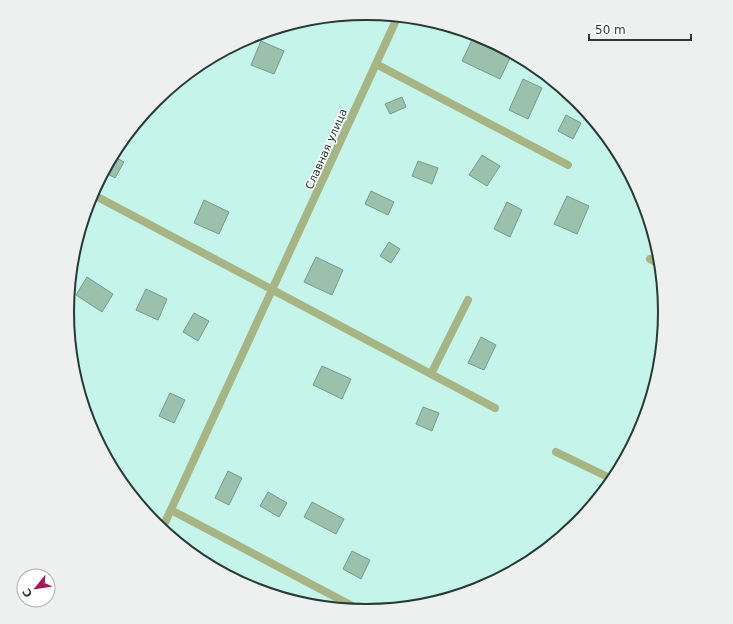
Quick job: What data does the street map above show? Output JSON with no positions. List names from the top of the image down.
{
  "streets": {
    "lane": ["Славная улица"]
  },
  "scale_bar": "50 m",
  "north": "bottom left"
}
